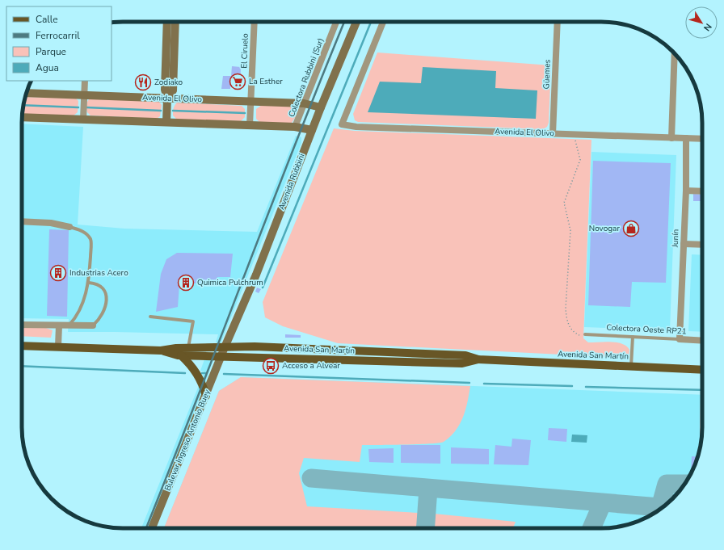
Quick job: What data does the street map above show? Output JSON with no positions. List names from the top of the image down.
{
  "streets": {
    "main road": ["Avenida San Martín"],
    "street": [
      "El Ciruelo",
      "Güemes",
      "Colectora Rubbini (Sur)",
      "Avenida El Olivo",
      "Avenida Rubbini",
      "Junín",
      "Colectora Oeste RP21",
      "Bulevar Ingreso Antonio Buey"
    ]
  },
  "crossings": [
    ["El Ciruelo", "Avenida El Olivo"],
    ["Güemes", "Avenida El Olivo"],
    ["Colectora Rubbini (Sur)", "Avenida El Olivo"],
    ["Avenida El Olivo", "Avenida Rubbini"],
    ["Avenida El Olivo", "Junín"],
    ["Avenida Rubbini", "Avenida San Martín"],
    ["Avenida Rubbini", "Bulevar Ingreso Antonio Buey"],
    ["Junín", "Colectora Oeste RP21"],
    ["Avenida San Martín", "Bulevar Ingreso Antonio Buey"]
  ],
  "places": {
    "supermarket": ["La Esther"],
    "restaurant": ["Zodiako"],
    "shop": ["Novogar"],
    "building": ["Industrias Acero", "Quimica Pulchrum"],
    "bus stop": ["Acceso a Alvear"]
  },
  "legend": [
    "Calle",
    "Ferrocarril",
    "Parque",
    "Agua"
  ],
  "north": "bottom right"
}
